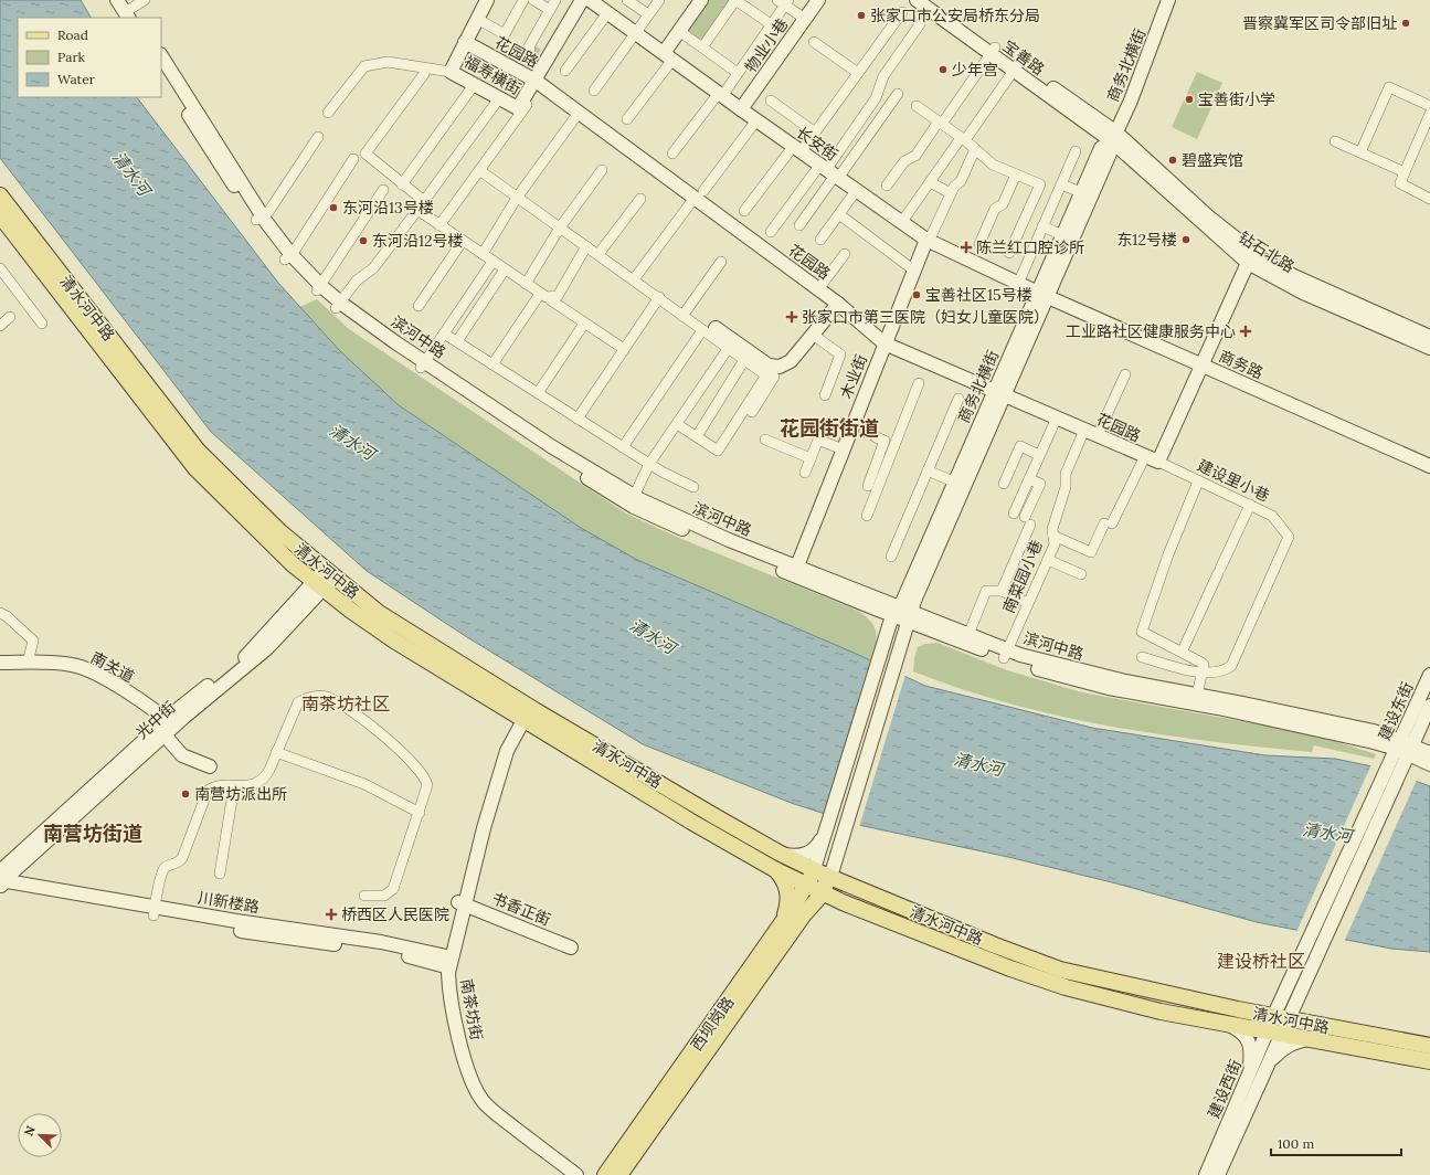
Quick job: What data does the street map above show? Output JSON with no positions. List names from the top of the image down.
{
  "streets": {
    "main road": [
      "物业小巷",
      "花园路",
      "宝善路",
      "商务北横街",
      "福寿横街",
      "长安街",
      "钻石北路",
      "清水河中路",
      "滨河中路",
      "商务路",
      "木业街",
      "南关道",
      "建设东街",
      "光中街",
      "川新楼路",
      "书香正街",
      "南茶坊街",
      "西坝岗路",
      "建设西街"
    ],
    "street": ["建设里小巷", "南菜园小巷"]
  },
  "crossings": [
    ["物业小巷", "长安街"],
    ["花园路", "商务北横街"],
    ["花园路", "福寿横街"],
    ["花园路", "木业街"],
    ["花园路", "建设里小巷"],
    ["花园路", "南菜园小巷"],
    ["宝善路", "商务北横街"],
    ["宝善路", "钻石北路"],
    ["商务北横街", "长安街"],
    ["商务北横街", "钻石北路"],
    ["商务北横街", "滨河中路"],
    ["商务北横街", "商务路"],
    ["长安街", "商务路"],
    ["长安街", "木业街"],
    ["清水河中路", "光中街"],
    ["清水河中路", "南茶坊街"],
    ["清水河中路", "西坝岗路"],
    ["清水河中路", "建设西街"],
    ["滨河中路", "木业街"],
    ["滨河中路", "南菜园小巷"],
    ["滨河中路", "建设东街"],
    ["南关道", "光中街"],
    ["光中街", "川新楼路"],
    ["川新楼路", "南茶坊街"],
    ["书香正街", "南茶坊街"]
  ],
  "districts": [
    "花园街街道",
    "南茶坊社区",
    "南营坊街道",
    "建设桥社区"
  ],
  "water": ["清水河"],
  "places": {
    "other": [
      "张家口市公安局桥东分局",
      "晋察冀军区司令部旧址",
      "少年宫",
      "宝善街小学",
      "碧盛宾馆",
      "东河沿13号楼",
      "东12号楼",
      "东河沿12号楼",
      "宝善社区15号楼",
      "南营坊派出所"
    ],
    "health": [
      "陈兰红口腔诊所",
      "张家口市第三医院（妇女儿童医院）",
      "工业路社区健康服务中心",
      "桥西区人民医院"
    ]
  },
  "legend": ["Road", "Park", "Water"],
  "scale_bar": "100 m",
  "north": "top left"
}
